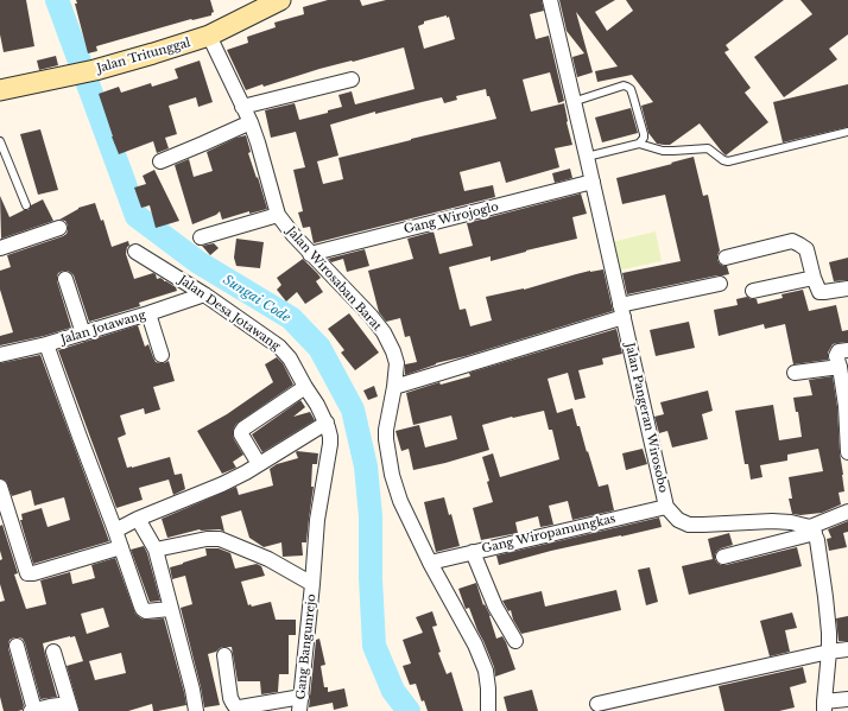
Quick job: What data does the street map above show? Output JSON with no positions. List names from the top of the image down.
{
  "streets": {
    "main road": ["Jalan Tritunggal"],
    "street": [
      "Gang Wirojoglo",
      "Jalan Wirosaban Barat",
      "Jalan Desa Jotawang",
      "Jalan Jotawang",
      "Jalan Pangeran Wirosobo",
      "Gang Wiropamungkas",
      "Gang Bangunrejo"
    ]
  },
  "crossings": [
    ["Jalan Tritunggal", "Jalan Wirosaban Barat"],
    ["Gang Wirojoglo", "Jalan Wirosaban Barat"],
    ["Gang Wirojoglo", "Jalan Pangeran Wirosobo"],
    ["Jalan Wirosaban Barat", "Gang Wiropamungkas"],
    ["Jalan Desa Jotawang", "Jalan Jotawang"],
    ["Jalan Desa Jotawang", "Gang Bangunrejo"],
    ["Jalan Pangeran Wirosobo", "Gang Wiropamungkas"]
  ],
  "water": ["Sungai Code"]
}
